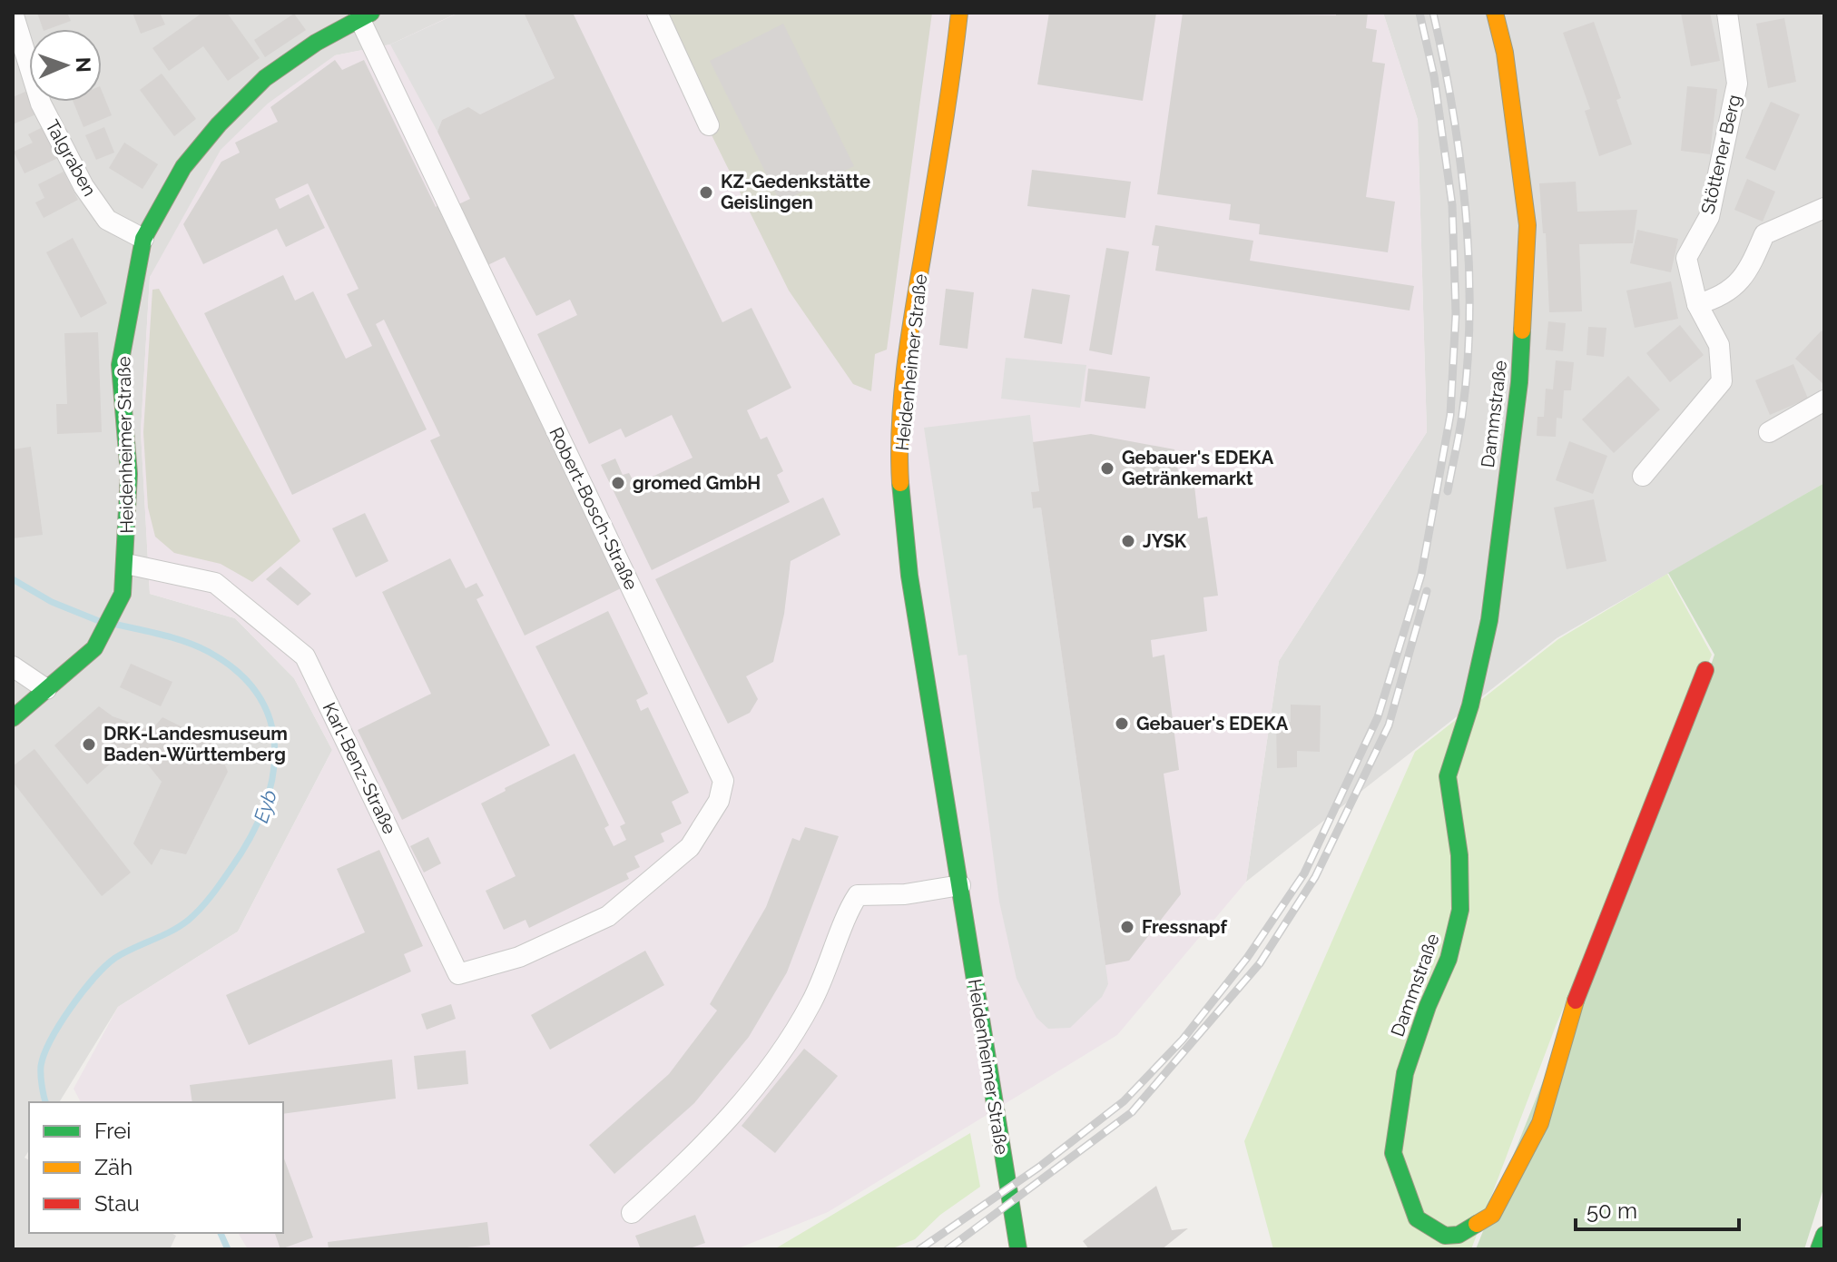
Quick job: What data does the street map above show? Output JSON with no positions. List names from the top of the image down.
{
  "streets": {
    "street": [
      "Stöttener Berg",
      "Talgraben",
      "Heidenheimer Straße",
      "Dammstraße",
      "Robert-Bosch-Straße",
      "Karl-Benz-Straße"
    ]
  },
  "crossings": [
    ["Talgraben", "Heidenheimer Straße"],
    ["Heidenheimer Straße", "Robert-Bosch-Straße"],
    ["Heidenheimer Straße", "Karl-Benz-Straße"],
    ["Robert-Bosch-Straße", "Karl-Benz-Straße"]
  ],
  "water": ["Eyb"],
  "places": [
    "KZ-Gedenkstätte Geislingen",
    "Gebauer's EDEKA Getränkemarkt",
    "gromed GmbH",
    "JYSK",
    "Gebauer's EDEKA",
    "DRK-Landesmuseum Baden-Württemberg",
    "Fressnapf"
  ],
  "legend": ["Frei", "Zäh", "Stau"],
  "scale_bar": "50 m",
  "north": "right"
}
